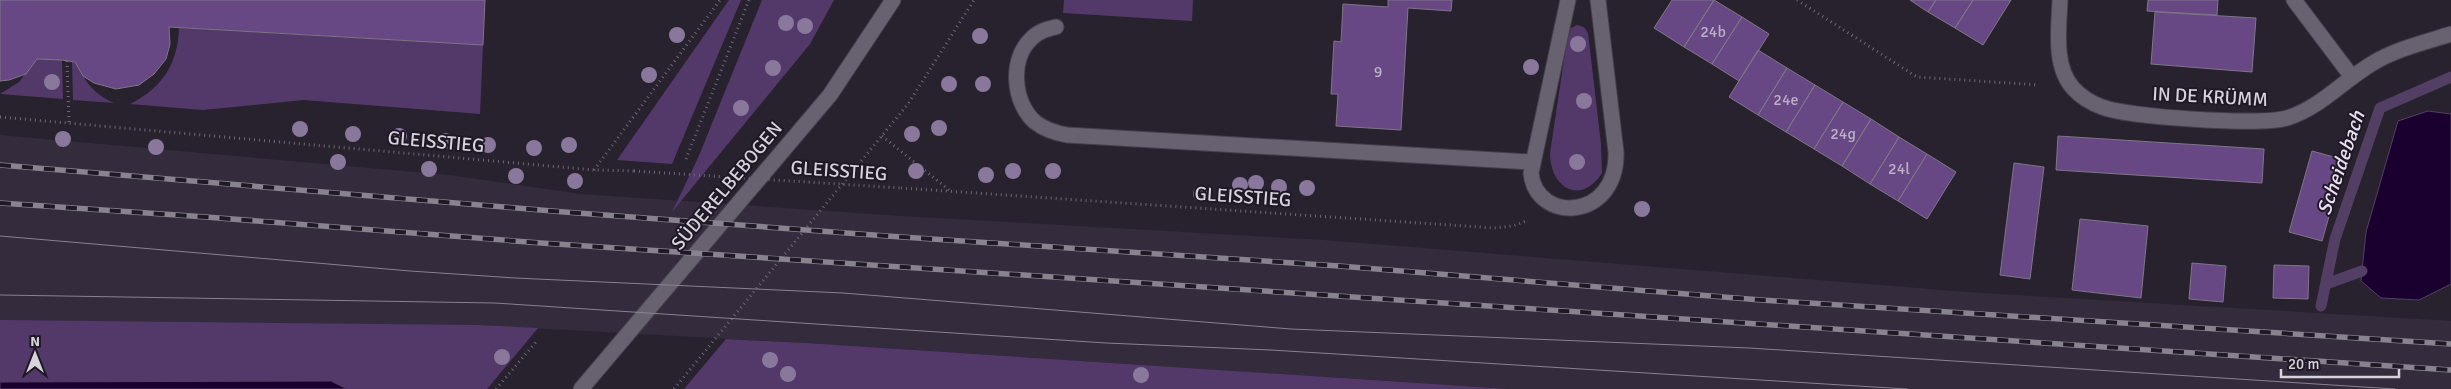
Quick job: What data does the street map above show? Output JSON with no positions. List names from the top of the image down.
{
  "streets": {
    "street": ["IN DE KRÜMM", "SÜDERELBEBOGEN"],
    "path": ["GLEISSTIEG"]
  },
  "water": ["Scheidebach"],
  "house_numbers": [
    "24b",
    "9",
    "24e",
    "24g",
    "24l"
  ],
  "scale_bar": "20 m",
  "north": "top"
}
